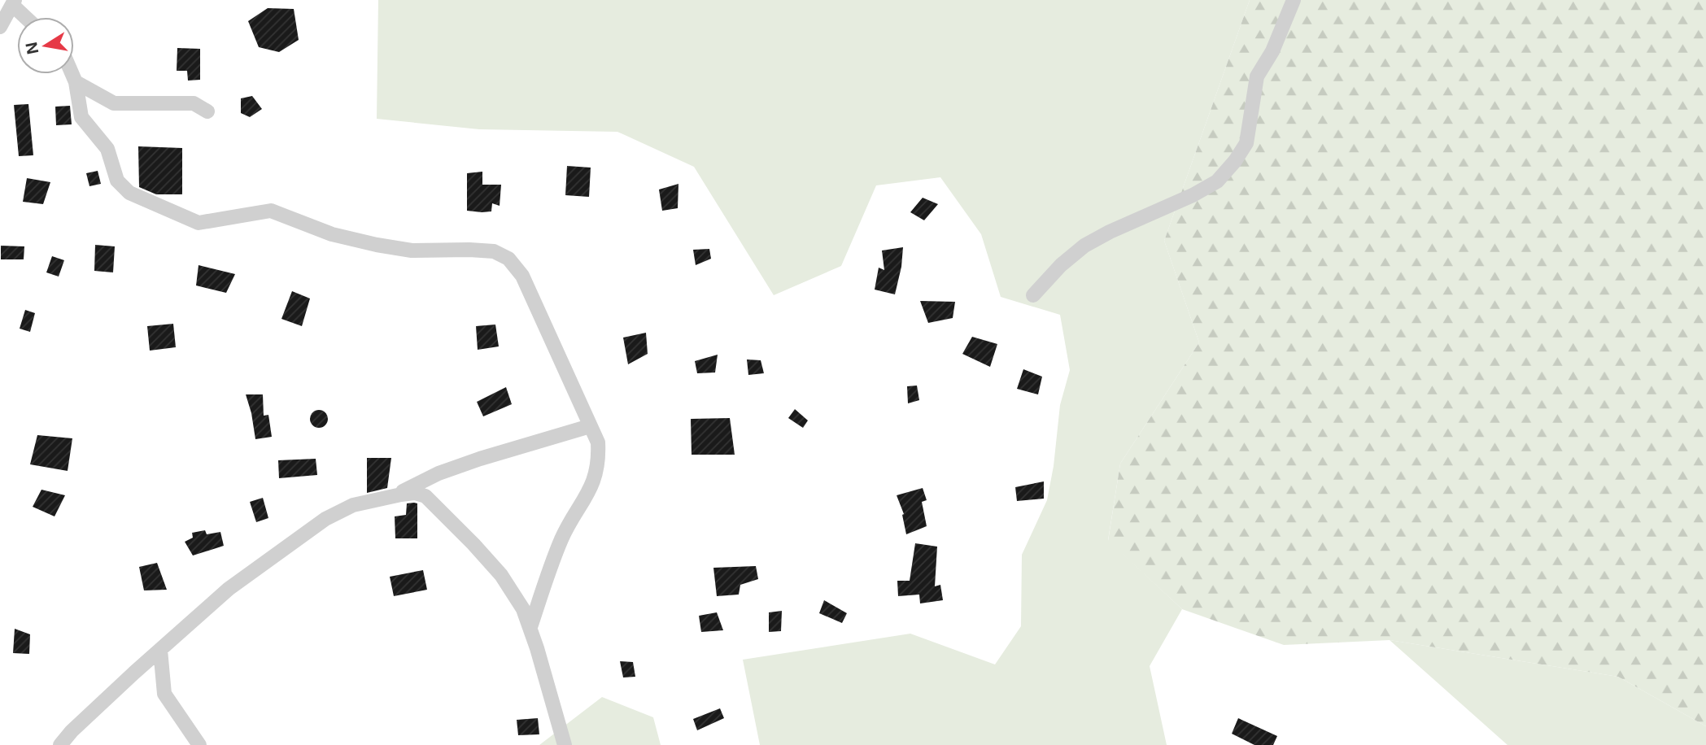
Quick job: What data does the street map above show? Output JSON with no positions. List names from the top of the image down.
{
  "north": "left"
}
